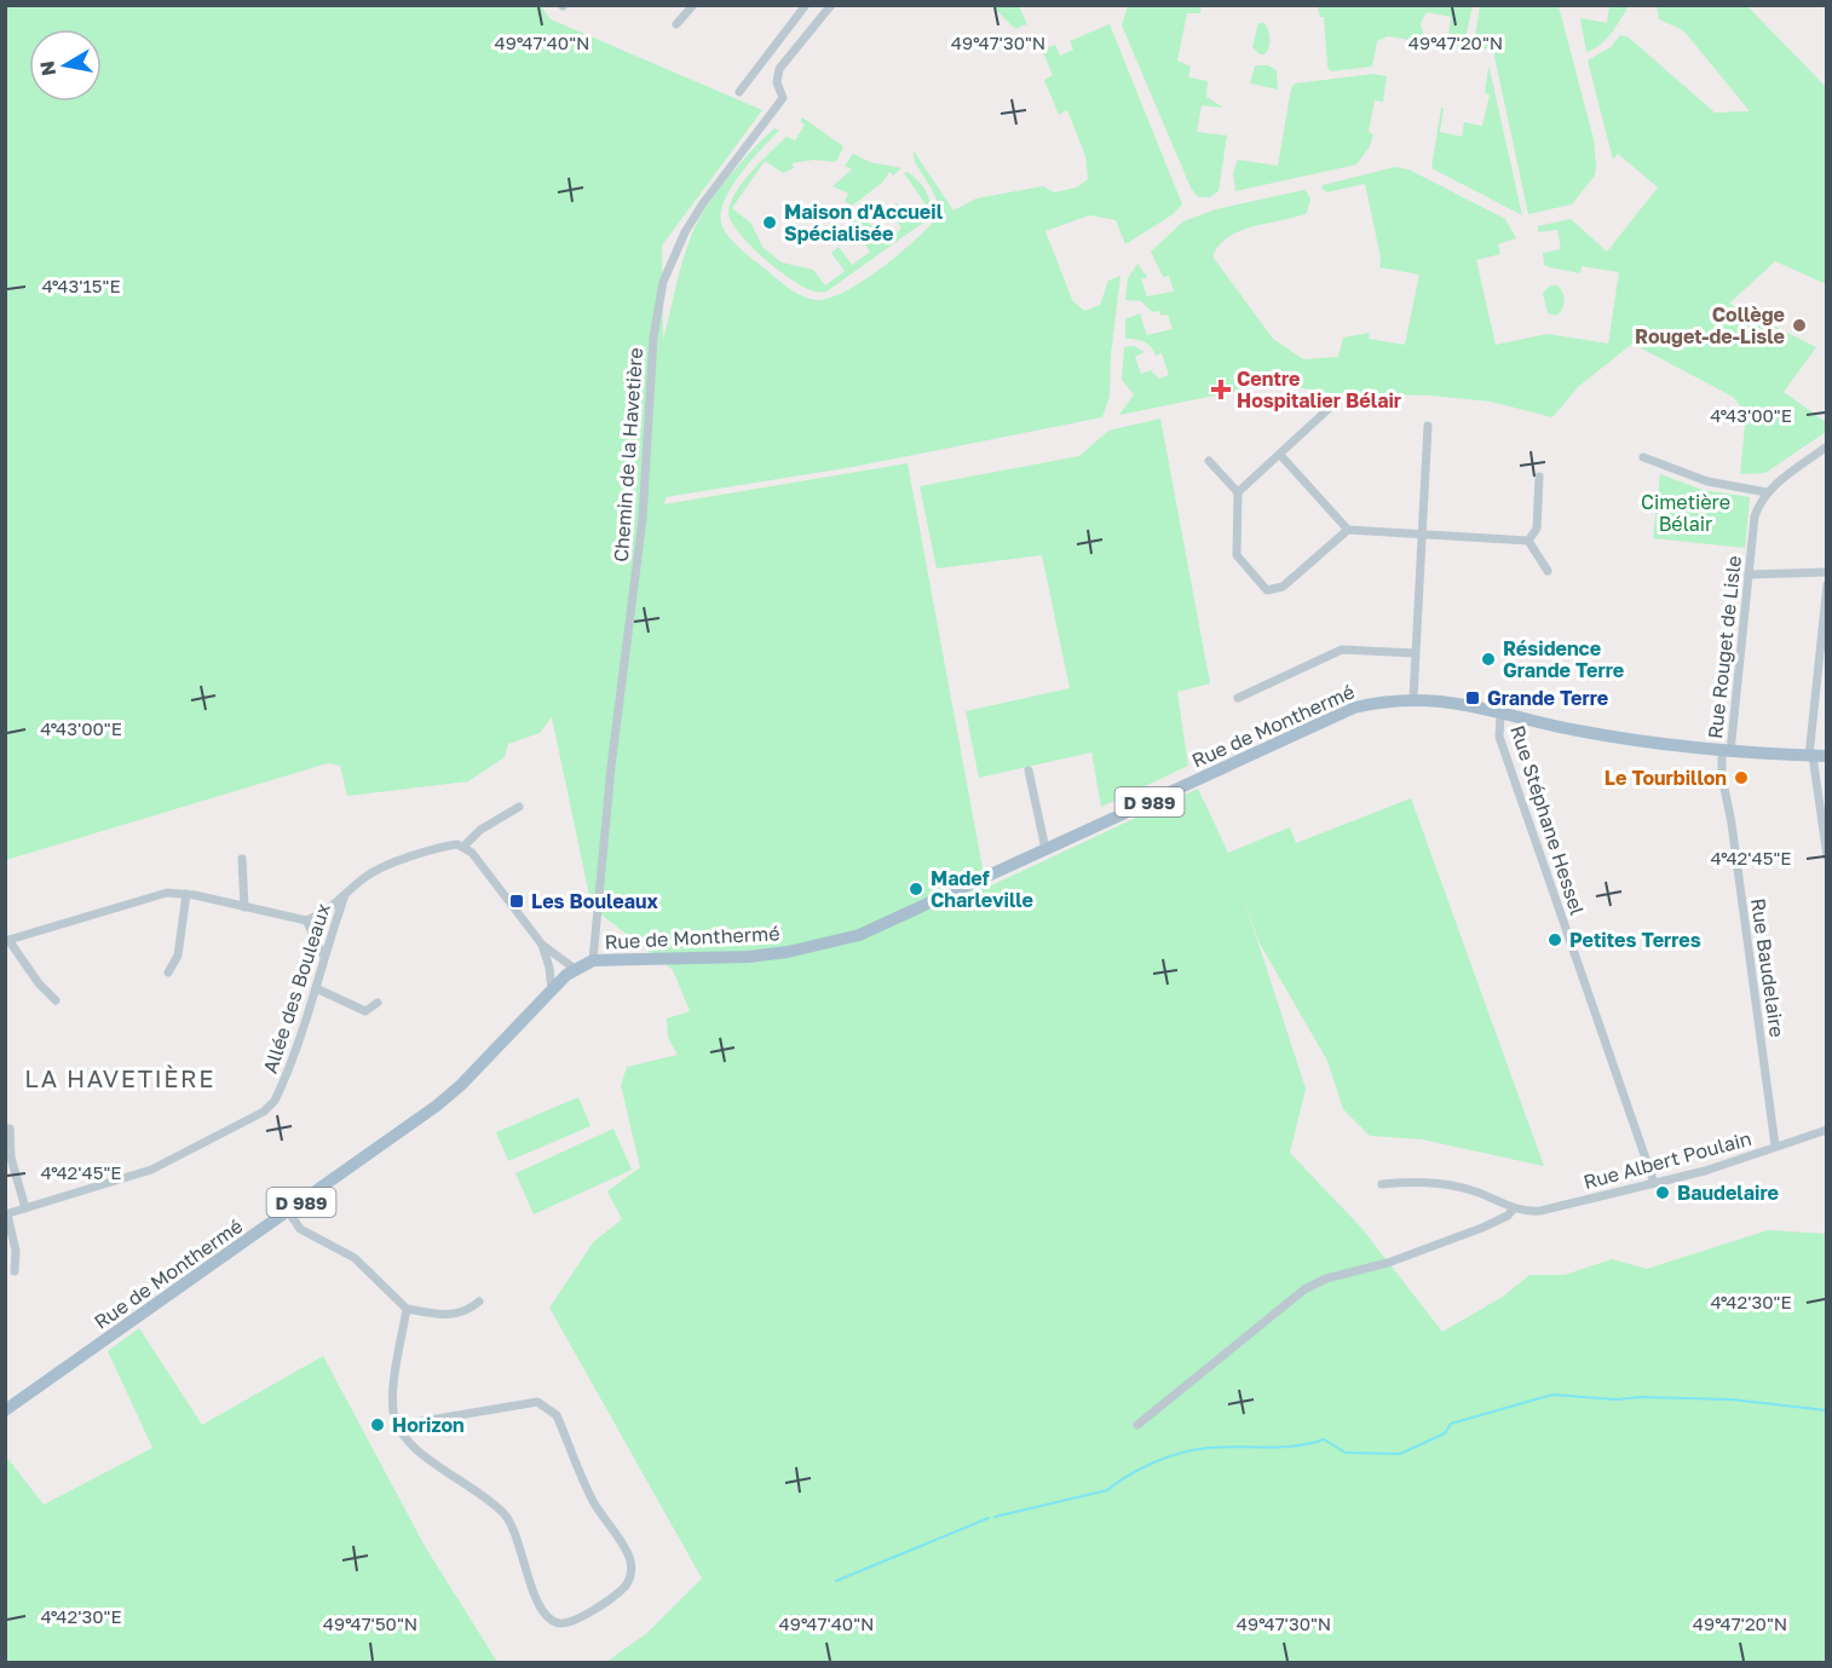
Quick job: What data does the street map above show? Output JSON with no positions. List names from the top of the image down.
{
  "streets": {
    "main road": ["Rue de Monthermé", "D 989"],
    "street": [
      "Chemin de la Havetière",
      "Rue Rouget de Lisle",
      "Rue Stéphane Hessel",
      "Rue Baudelaire",
      "Allée des Bouleaux",
      "Rue Albert Poulain"
    ]
  },
  "crossings": [
    ["Chemin de la Havetière", "Rue de Monthermé"],
    ["Rue Rouget de Lisle", "Rue de Monthermé"],
    ["Rue Rouget de Lisle", "Rue Baudelaire"],
    ["Rue de Monthermé", "Rue Stéphane Hessel"],
    ["Rue de Monthermé", "Rue Baudelaire"],
    ["Rue Stéphane Hessel", "Rue Albert Poulain"],
    ["Rue Baudelaire", "Rue Albert Poulain"]
  ],
  "districts": ["LA HAVETIÈRE"],
  "parks": ["Cimetière Bélair"],
  "places": {
    "other": [
      "Maison d'Accueil Spécialisée",
      "Collège Rouget-de-Lisle",
      "Résidence Grande Terre",
      "Le Tourbillon",
      "Madef Charleville",
      "Petites Terres",
      "Baudelaire",
      "Horizon"
    ],
    "health": ["Centre Hospitalier Bélair"],
    "transit": ["Grande Terre", "Les Bouleaux"]
  },
  "north": "left",
  "coordinates": [
    "49°47'40\"N",
    "49°47'30\"N",
    "49°47'20\"N",
    "4°43'15\"E",
    "4°43'00\"E",
    "4°42'45\"E",
    "4°42'30\"E",
    "49°47'50\"N"
  ]
}
